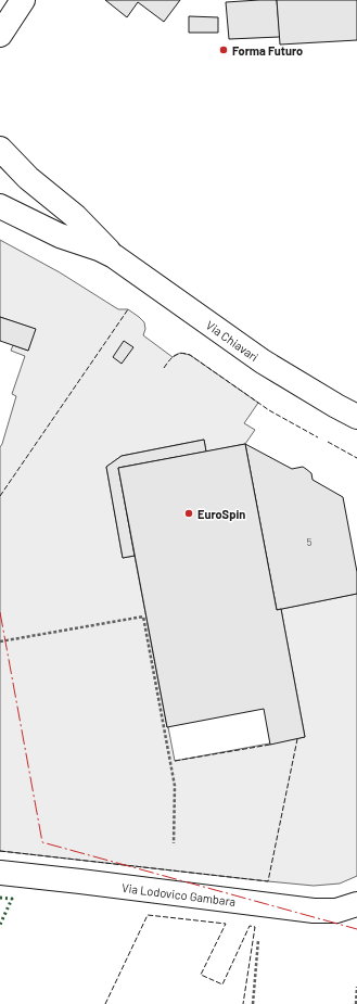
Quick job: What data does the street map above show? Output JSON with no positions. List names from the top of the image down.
{
  "streets": {
    "street": ["Via Chiavari", "Via Lodovico Gambara"]
  },
  "places": ["Forma Futuro", "EuroSpin"],
  "house_numbers": ["5"]
}
